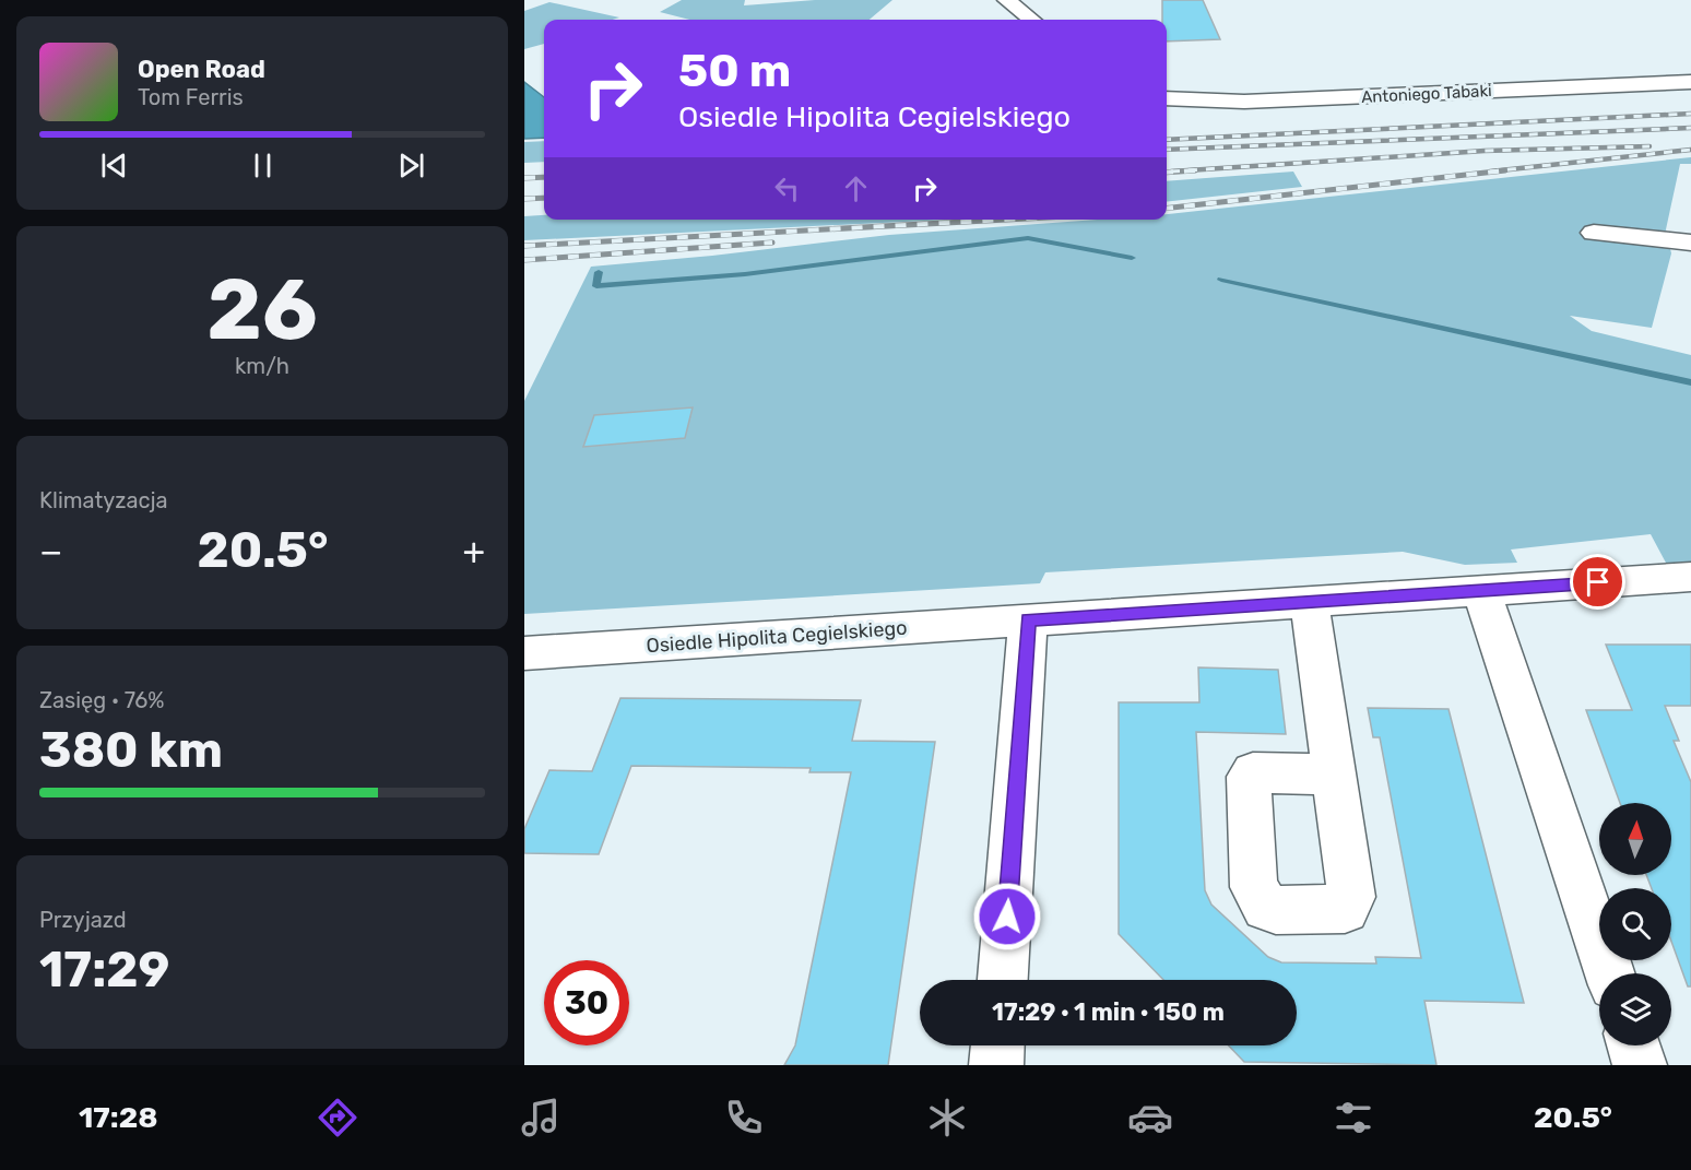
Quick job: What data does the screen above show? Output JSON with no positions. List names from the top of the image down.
{
  "streets": {
    "street": ["Antoniego Tabaki", "Osiedle Hipolita Cegielskiego"]
  },
  "north": "top",
  "page": {
    "turn": ["50 m", "Osiedle Hipolita Cegielskiego"],
    "song": ["Open Road", "Tom Ferris"],
    "tile": [
      ["26", "km/h"],
      "Klimatyzacja",
      ["Zasięg · 76%", "380 km"],
      ["Przyjazd", "17:29"]
    ],
    "heat": ["−", "20.5°", "+"],
    "limit": "30",
    "trip": "17:29 · 1 min · 150 m",
    "tabs": ["17:28", "20.5°"]
  }
}
